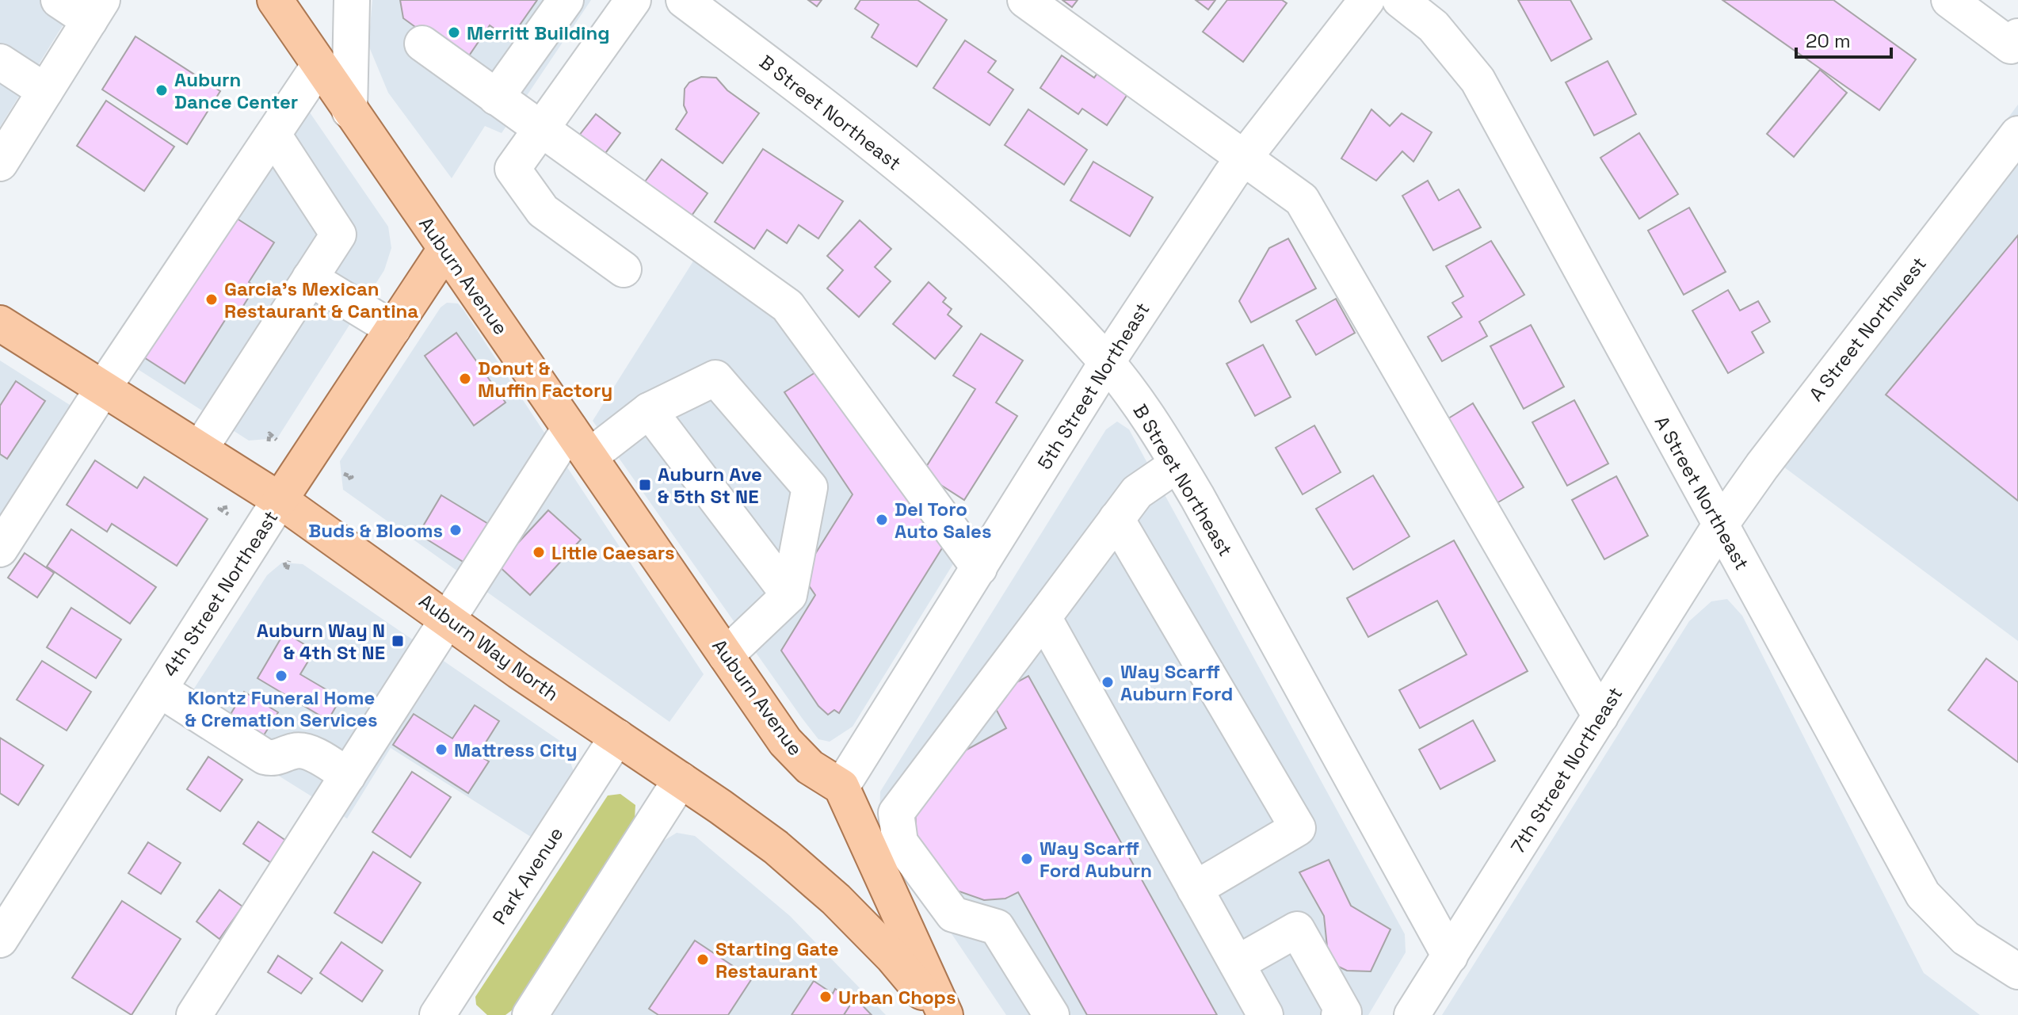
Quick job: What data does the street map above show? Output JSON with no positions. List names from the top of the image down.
{
  "streets": {
    "main road": ["Auburn Avenue", "4th Street Northeast", "Auburn Way North"],
    "street": [
      "B Street Northeast",
      "A Street Northwest",
      "5th Street Northeast",
      "A Street Northeast",
      "7th Street Northeast",
      "Park Avenue"
    ]
  },
  "crossings": [
    ["B Street Northeast", "5th Street Northeast"],
    ["B Street Northeast", "7th Street Northeast"],
    ["Auburn Avenue", "5th Street Northeast"],
    ["Auburn Avenue", "4th Street Northeast"],
    ["A Street Northwest", "A Street Northeast"],
    ["A Street Northwest", "7th Street Northeast"],
    ["A Street Northeast", "7th Street Northeast"],
    ["4th Street Northeast", "Auburn Way North"],
    ["Auburn Way North", "Park Avenue"]
  ],
  "places": {
    "other": [
      "Merritt Building",
      "Auburn Dance Center",
      "Garcia’s Mexican Restaurant & Cantina",
      "Donut & Muffin Factory",
      "Del Toro Auto Sales",
      "Buds & Blooms",
      "Little Caesars",
      "Klontz Funeral Home & Cremation Services",
      "Way Scarff Auburn Ford",
      "Mattress City",
      "Way Scarff Ford Auburn",
      "Starting Gate Restaurant",
      "Urban Chops"
    ],
    "transit": ["Auburn Ave & 5th St NE", "Auburn Way N & 4th St NE"]
  },
  "scale_bar": "20 m"
}
